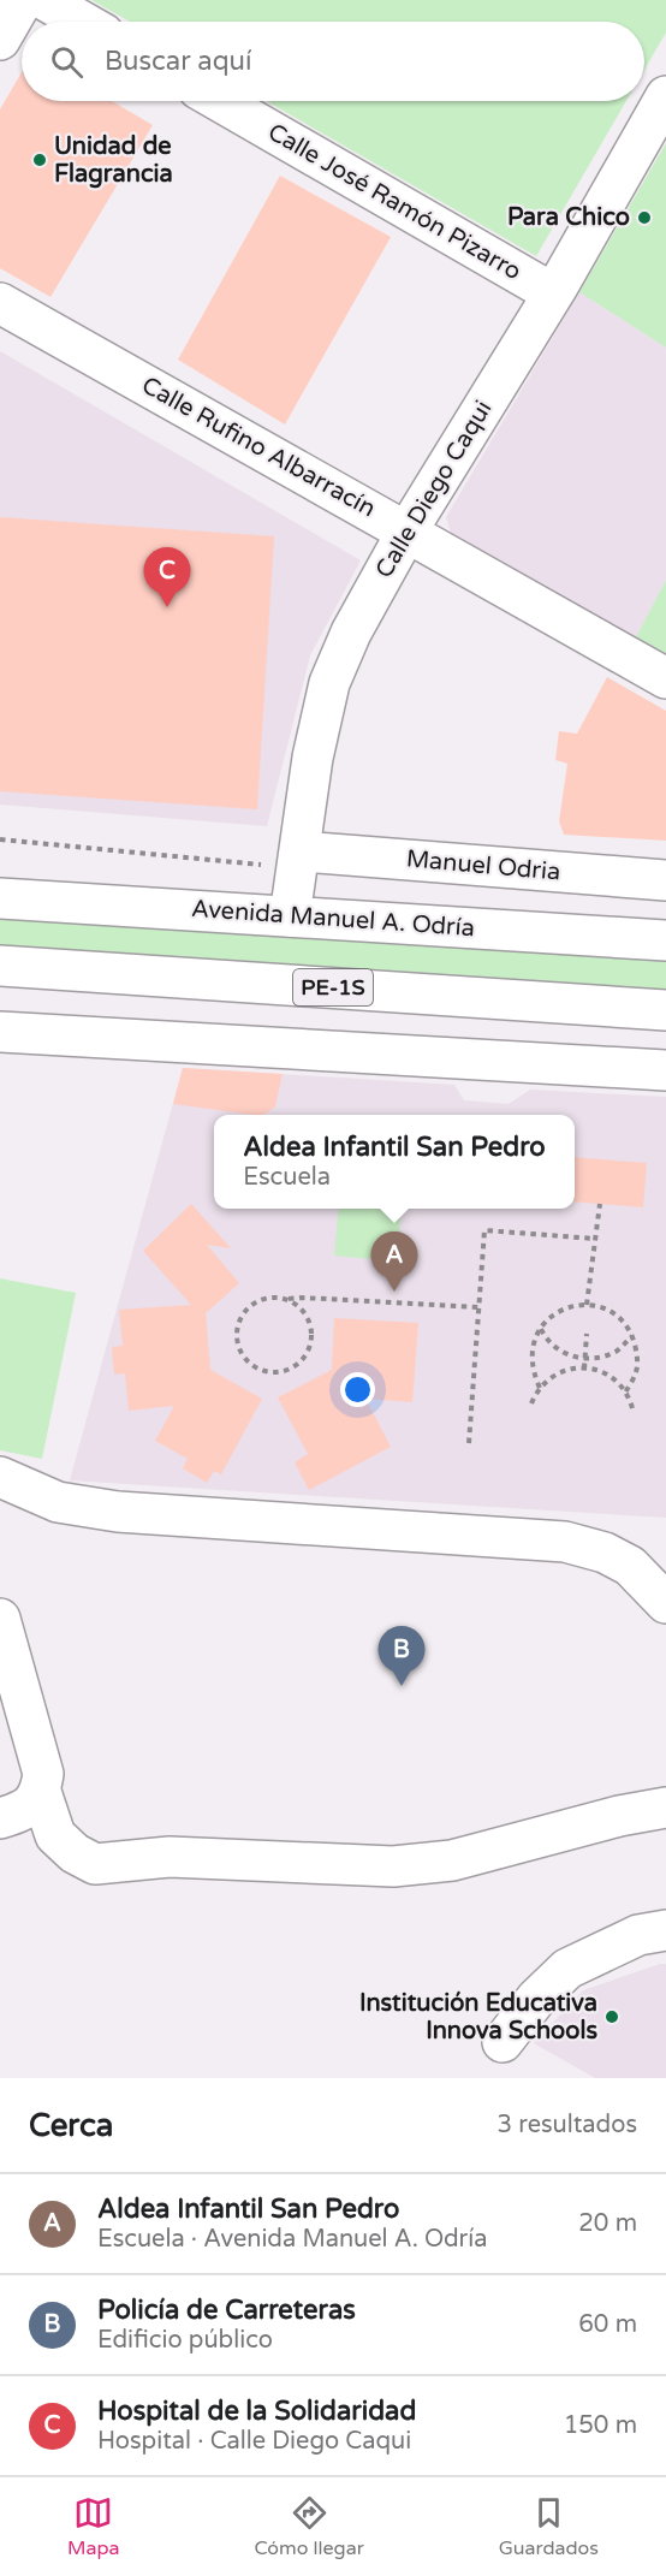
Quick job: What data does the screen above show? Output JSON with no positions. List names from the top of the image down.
{
  "streets": {
    "main road": [
      "Calle José Ramón Pizarro",
      "Calle Rufino Albarracín",
      "Calle Diego Caqui",
      "Manuel Odria",
      "Avenida Manuel A. Odría",
      "PE-1S"
    ]
  },
  "crossings": [
    ["Calle José Ramón Pizarro", "Calle Diego Caqui"],
    ["Calle Rufino Albarracín", "Calle Diego Caqui"],
    ["Calle Diego Caqui", "Manuel Odria"],
    ["Calle Diego Caqui", "Avenida Manuel A. Odría"]
  ],
  "places": ["Unidad de Flagrancia", "Para Chico", "Institución Educativa Innova Schools"],
  "page": {
    "search": "Buscar aquí",
    "pins": ["C", "A", "B"],
    "popup": ["Aldea Infantil San Pedro", "Escuela"],
    "heading": ["Cerca", "3 resultados"],
    "list": [
      {
        "mark": "A",
        "name": "Aldea Infantil San Pedro",
        "note": "Escuela · Avenida Manuel A. Odría",
        "value": "20 m"
      },
      {
        "mark": "B",
        "name": "Policía de Carreteras",
        "note": "Edificio público",
        "value": "60 m"
      },
      {
        "mark": "C",
        "name": "Hospital de la Solidaridad",
        "note": "Hospital · Calle Diego Caqui",
        "value": "150 m"
      }
    ],
    "nav": ["Mapa", "Cómo llegar", "Guardados"]
  }
}
